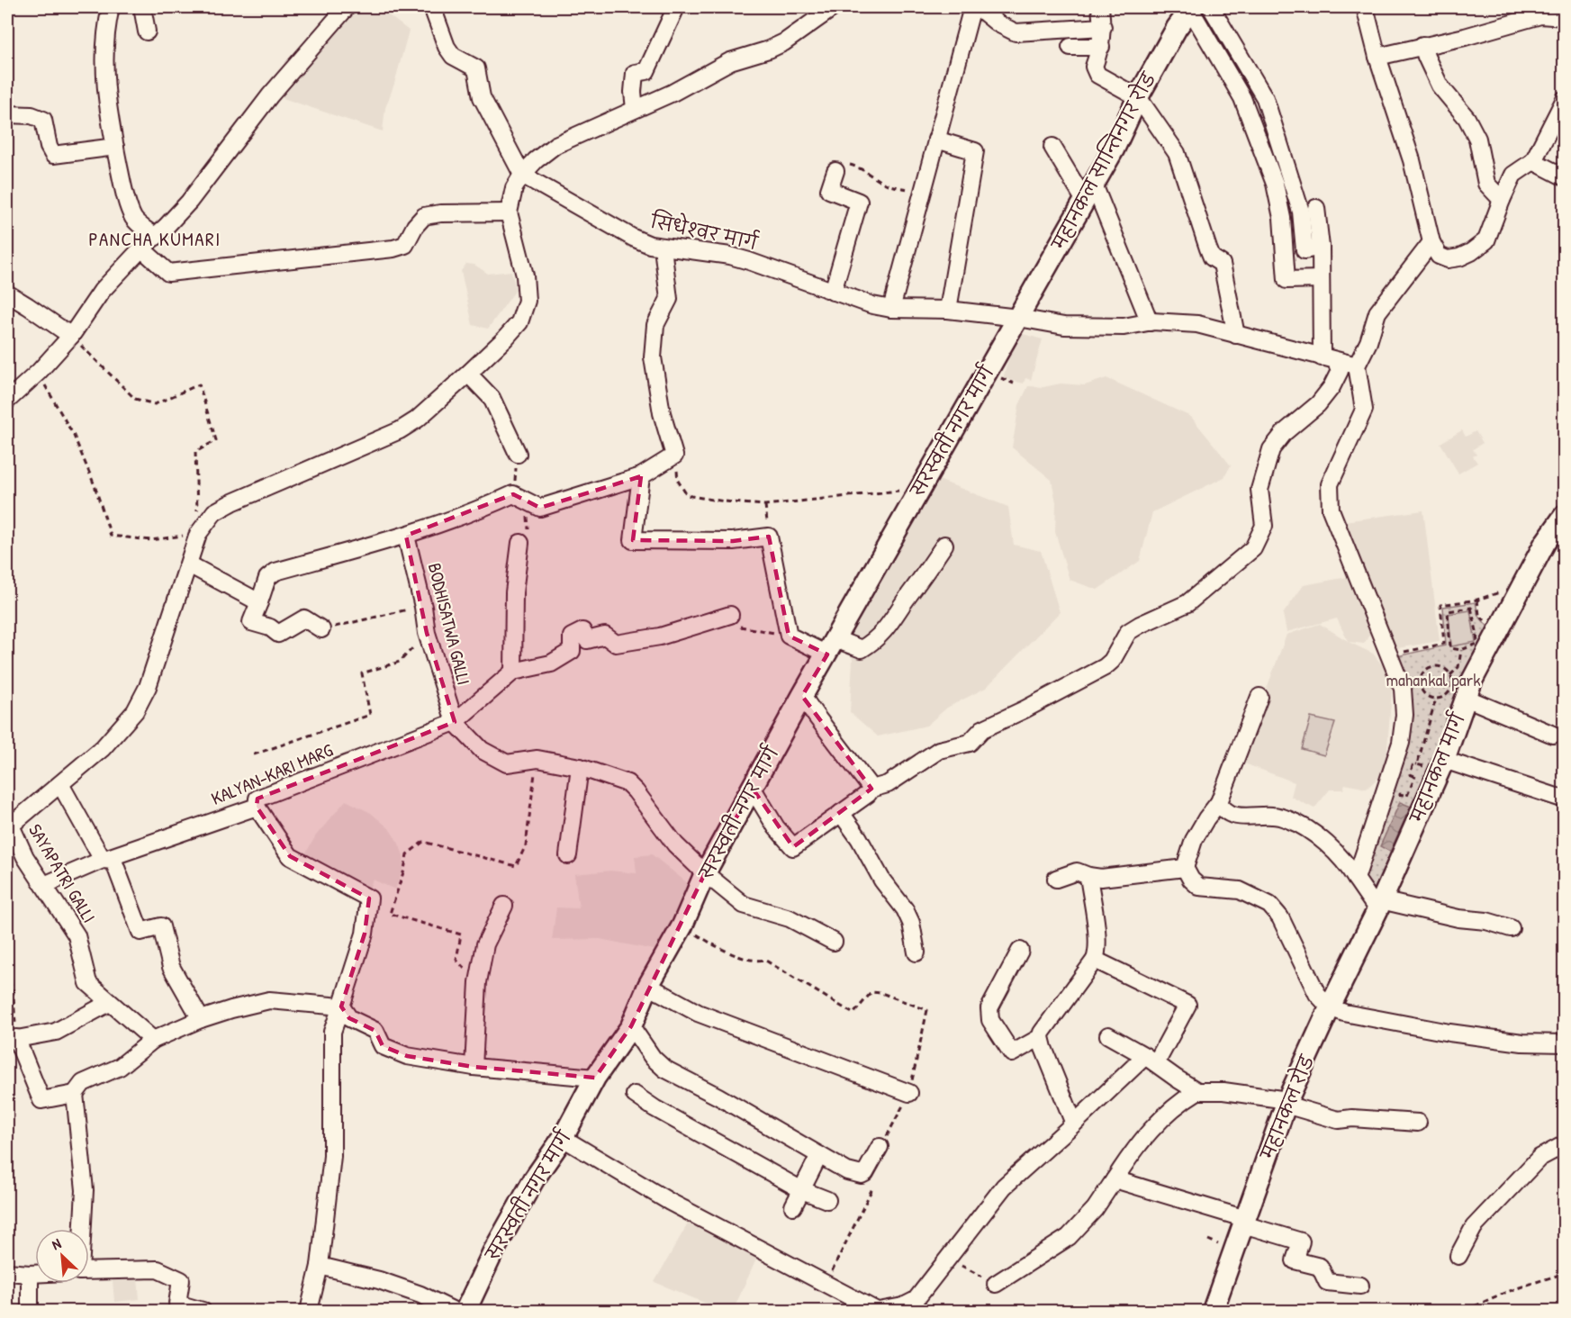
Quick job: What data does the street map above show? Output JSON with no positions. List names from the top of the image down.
{
  "streets": {
    "main road": [
      "महानकल सान्तिनगर रोड",
      "सरस्वती नगर मार्ग",
      "महानकल मार्ग",
      "महानकल रोड"
    ],
    "street": [
      "सिधेश्वर मार्ग",
      "BODHISATWA GALLI",
      "KALYAN-KARI MARG",
      "SAYAPATRI GALLI"
    ]
  },
  "crossings": [
    ["महानकल सान्तिनगर रोड", "सिधेश्वर मार्ग"],
    ["महानकल सान्तिनगर रोड", "सरस्वती नगर मार्ग"],
    ["सिधेश्वर मार्ग", "सरस्वती नगर मार्ग"],
    ["सरस्वती नगर मार्ग", "BODHISATWA GALLI"],
    ["BODHISATWA GALLI", "KALYAN-KARI MARG"],
    ["महानकल मार्ग", "महानकल रोड"],
    ["KALYAN-KARI MARG", "SAYAPATRI GALLI"]
  ],
  "districts": ["PANCHA KUMARI"],
  "parks": ["mahankal park"],
  "north": "top left"
}
